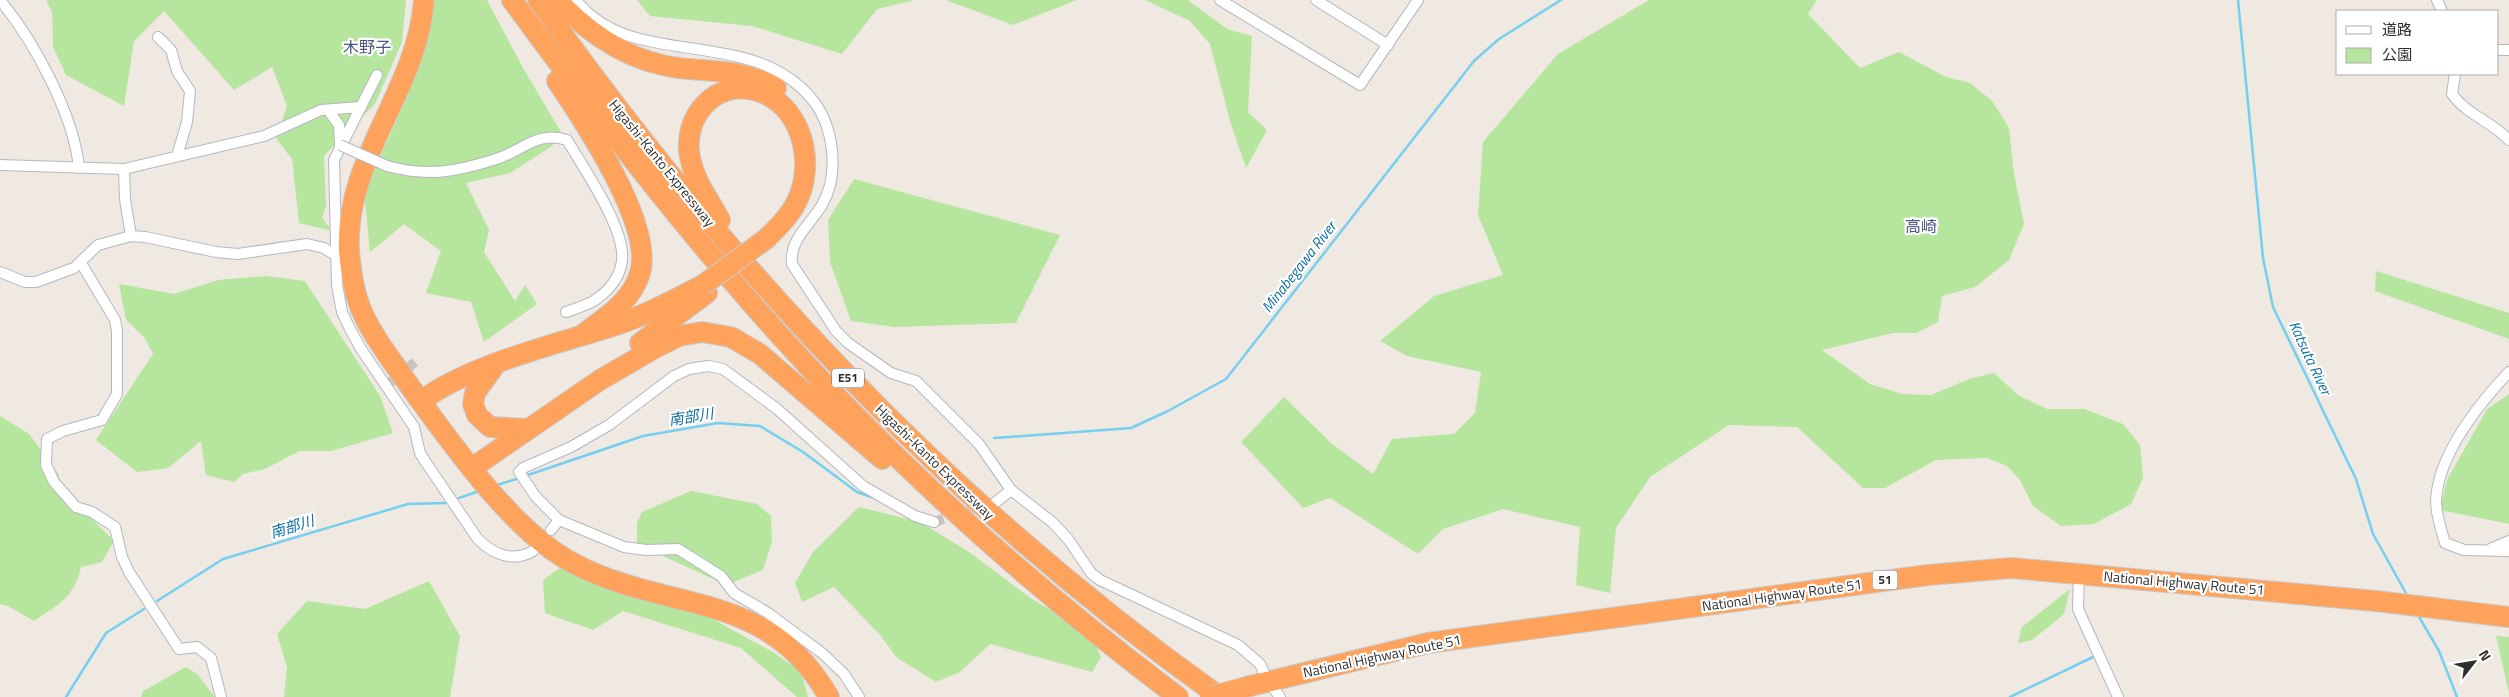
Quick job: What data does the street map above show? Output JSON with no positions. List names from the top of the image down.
{
  "streets": {
    "highway": [
      "Higashi-Kanto Expressway",
      "E51",
      "51",
      "National Highway Route 51"
    ]
  },
  "districts": ["木野子", "高崎"],
  "water": ["Minabegawa River", "Katsuta River", "南部川"],
  "legend": ["道路", "公園"],
  "north": "top right"
}
